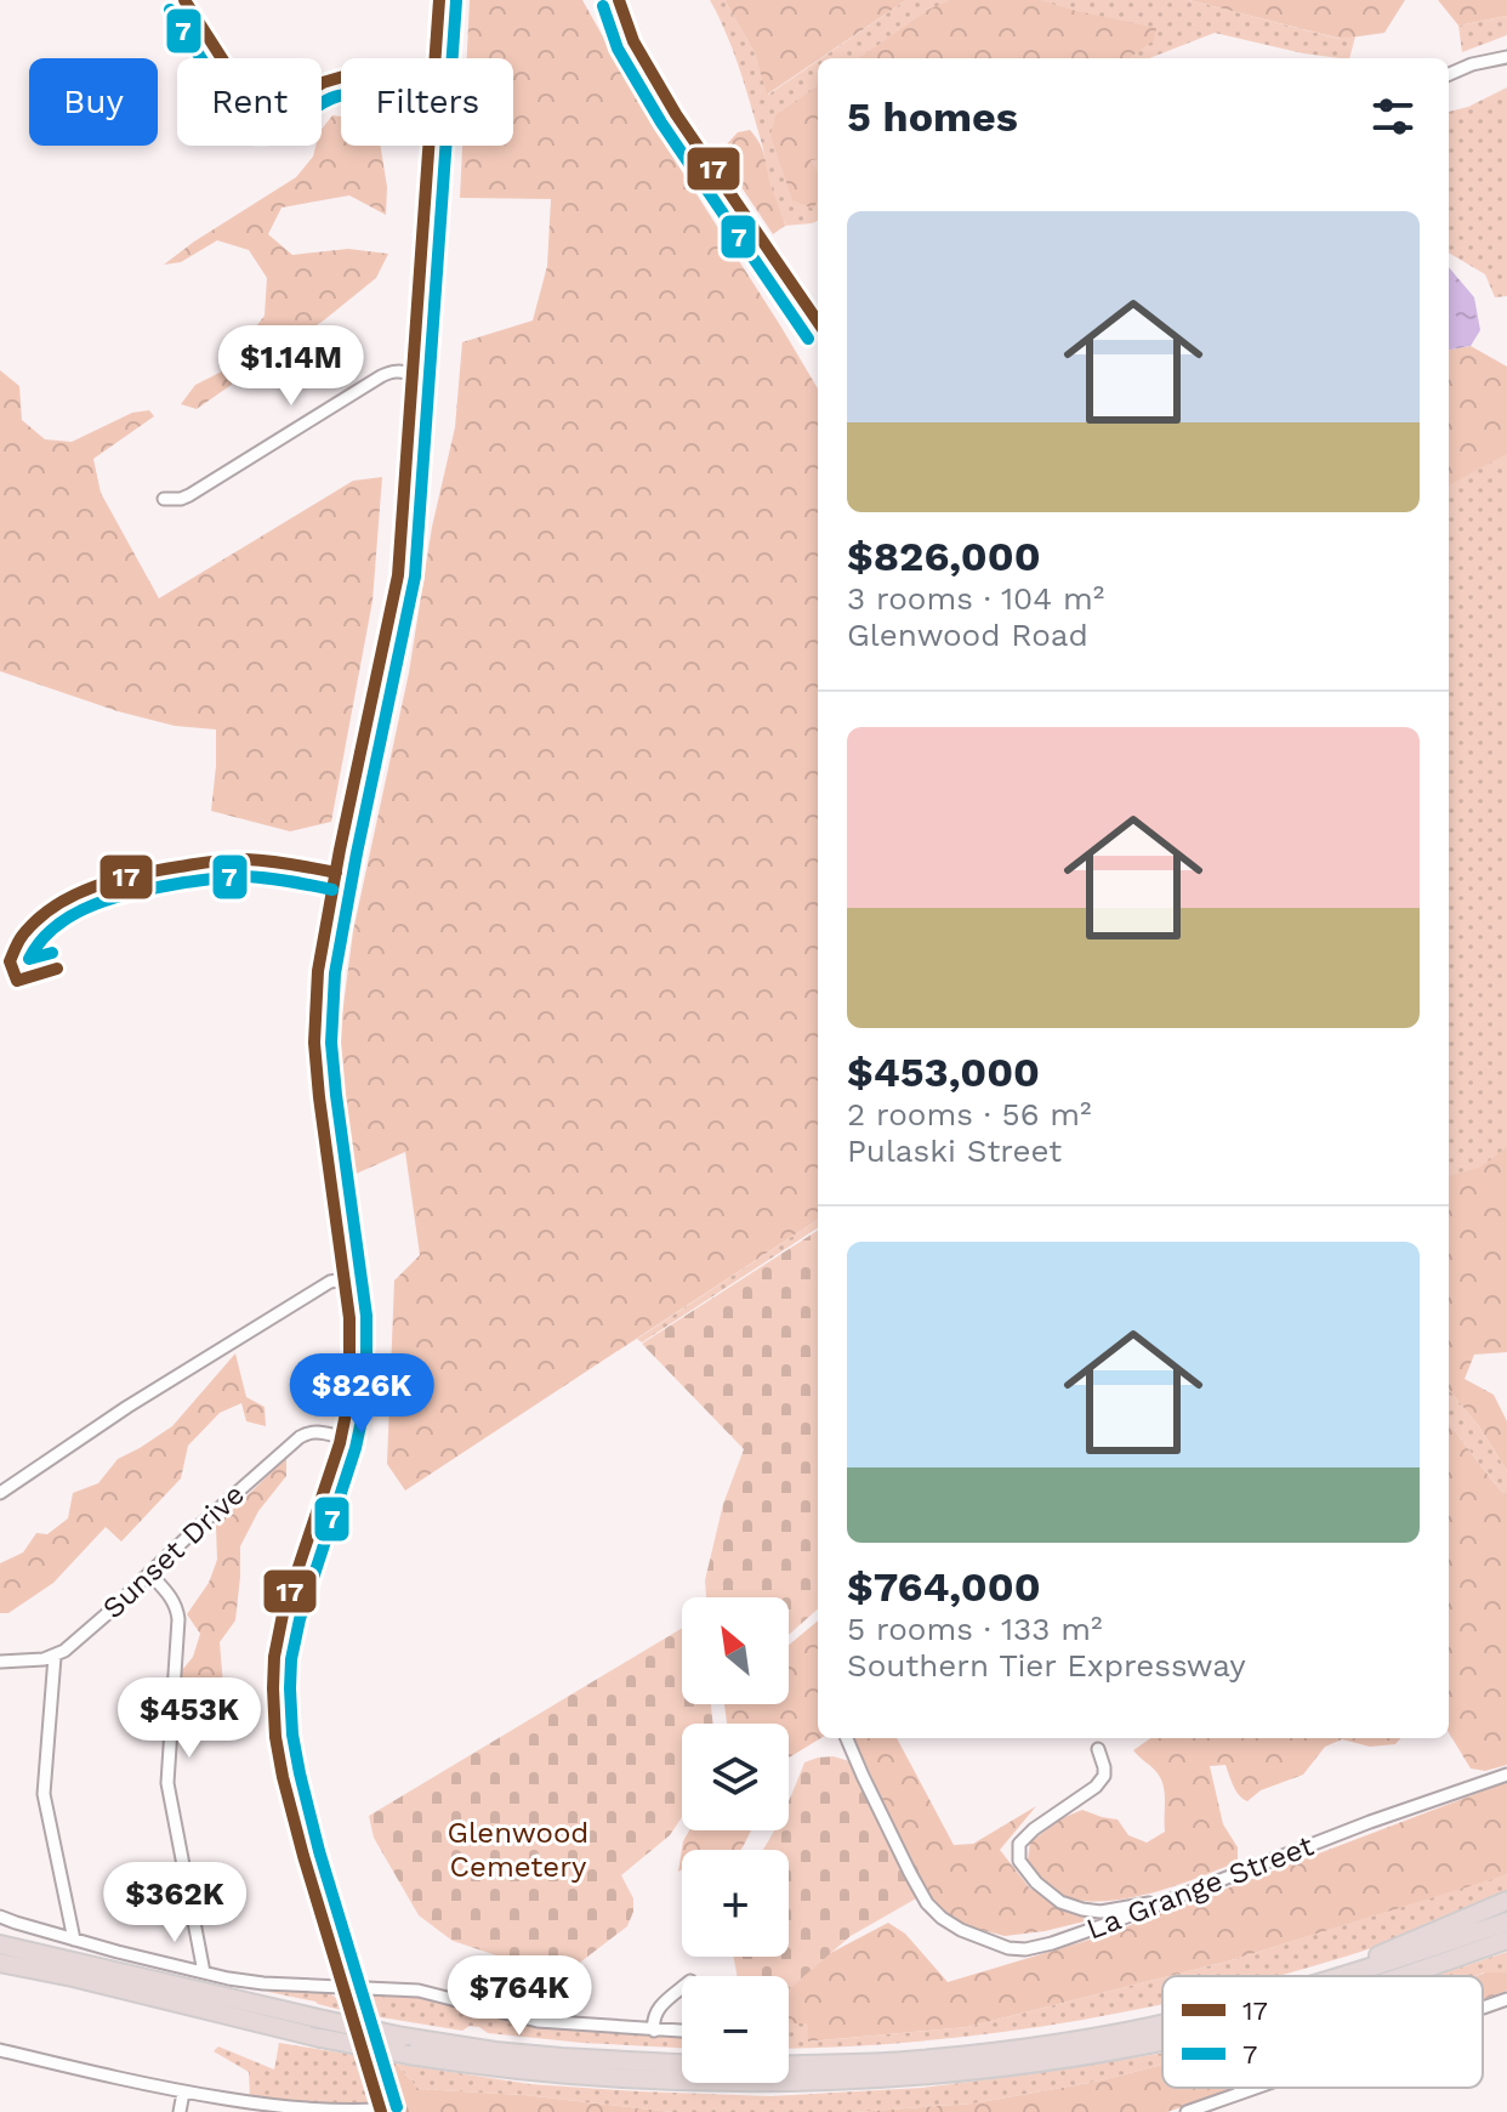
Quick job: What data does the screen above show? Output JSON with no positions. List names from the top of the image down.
{
  "streets": {
    "street": ["Sunset Drive", "La Grange Street"]
  },
  "parks": ["Glenwood Cemetery"],
  "lines": ["transit line 17", "transit line 7"],
  "legend": ["17", "7"],
  "north": "top left",
  "page": {
    "chip": ["Buy", "Rent", "Filters"],
    "heading": "5 homes",
    "list": [
      {
        "name": "$826,000",
        "note": "3 rooms · 104 m² · Glenwood Road"
      },
      {
        "name": "$453,000",
        "note": "2 rooms · 56 m² · Pulaski Street"
      },
      {
        "name": "$764,000",
        "note": "5 rooms · 133 m² · Southern Tier Expressway"
      }
    ],
    "price": [
      "$1.14M",
      "$826K",
      "$453K",
      "$362K",
      "$764K"
    ],
    "map_buttons": ["+", "−"]
  }
}
